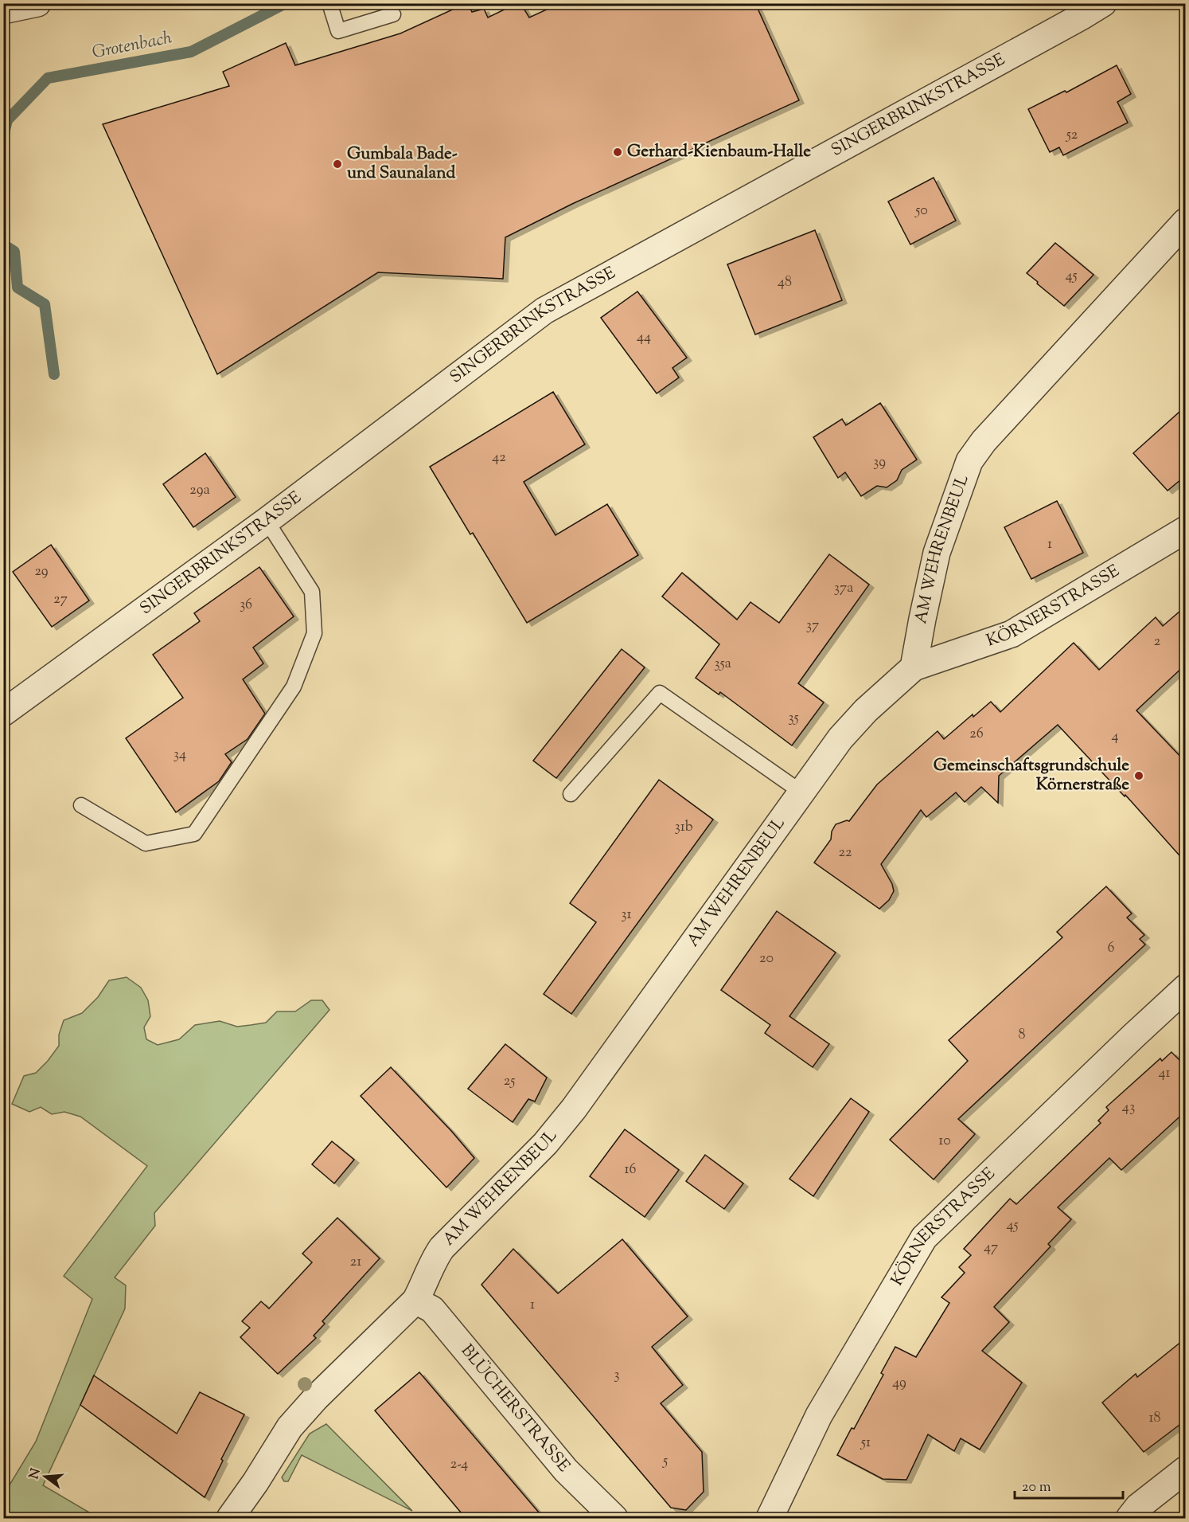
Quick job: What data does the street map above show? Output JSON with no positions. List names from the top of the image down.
{
  "streets": {
    "street": [
      "SINGERBRINKSTRASSE",
      "AM WEHRENBEUL",
      "KÖRNERSTRASSE",
      "BLÜCHERSTRASSE"
    ]
  },
  "crossings": [
    ["AM WEHRENBEUL", "KÖRNERSTRASSE"],
    ["AM WEHRENBEUL", "BLÜCHERSTRASSE"]
  ],
  "water": ["Grotenbach"],
  "places": ["Gerhard-Kienbaum-Halle", "Gumbala Bade- und Saunaland", "Gemeinschaftsgrundschule Körnerstraße"],
  "house_numbers": [
    "52",
    "50",
    "45",
    "48",
    "44",
    "42",
    "39",
    "29a",
    "1",
    "29",
    "37a",
    "27",
    "36",
    "37",
    "2",
    "35a",
    "35",
    "26",
    "4",
    "34",
    "31b",
    "22",
    "31",
    "6",
    "20",
    "8",
    "41",
    "25",
    "43",
    "10",
    "16",
    "45",
    "47",
    "21",
    "1",
    "3",
    "49",
    "18",
    "51",
    "5",
    "2-4"
  ],
  "scale_bar": "20 m",
  "north": "left"
}
